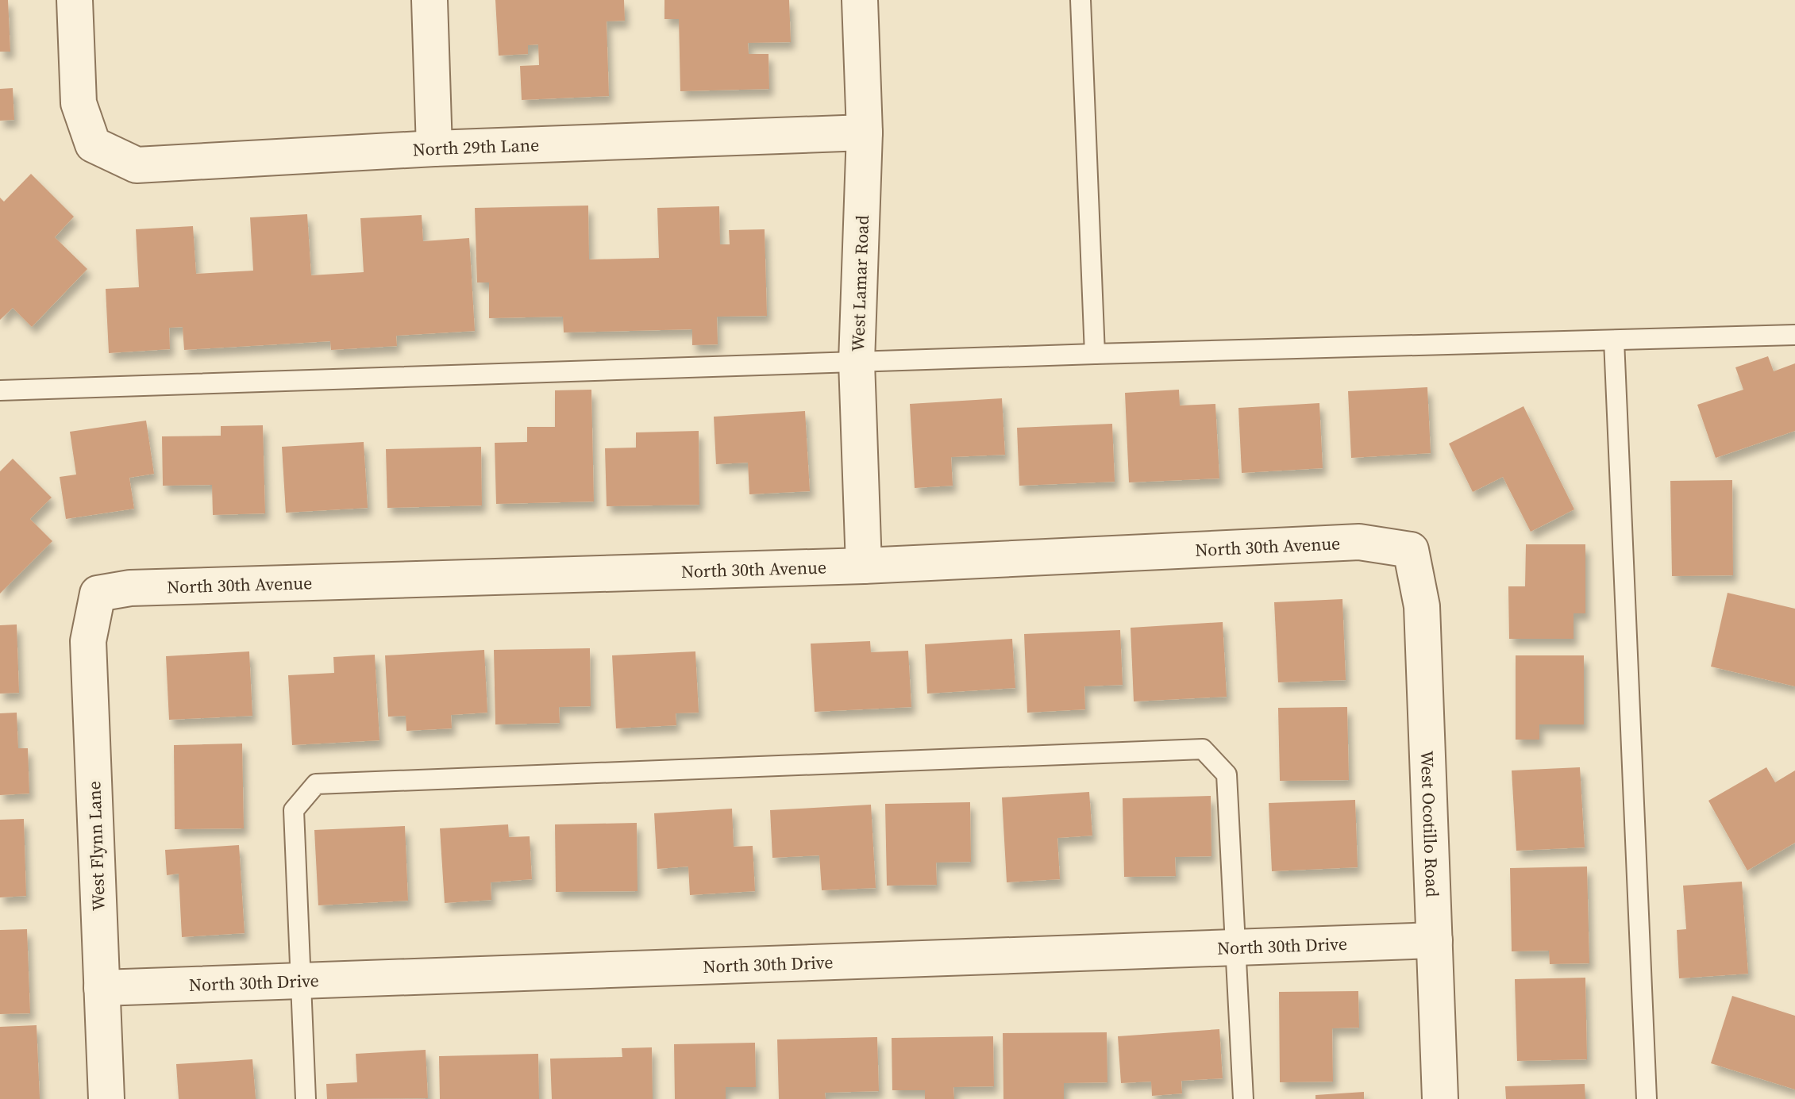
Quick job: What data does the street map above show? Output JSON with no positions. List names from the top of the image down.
{
  "streets": {
    "street": [
      "North 29th Lane",
      "West Lamar Road",
      "North 30th Avenue",
      "West Ocotillo Road",
      "West Flynn Lane",
      "North 30th Drive"
    ]
  },
  "crossings": [
    ["North 29th Lane", "West Lamar Road"],
    ["West Lamar Road", "North 30th Avenue"],
    ["North 30th Avenue", "West Ocotillo Road"],
    ["North 30th Avenue", "West Flynn Lane"],
    ["West Ocotillo Road", "North 30th Drive"],
    ["West Flynn Lane", "North 30th Drive"]
  ]
}
